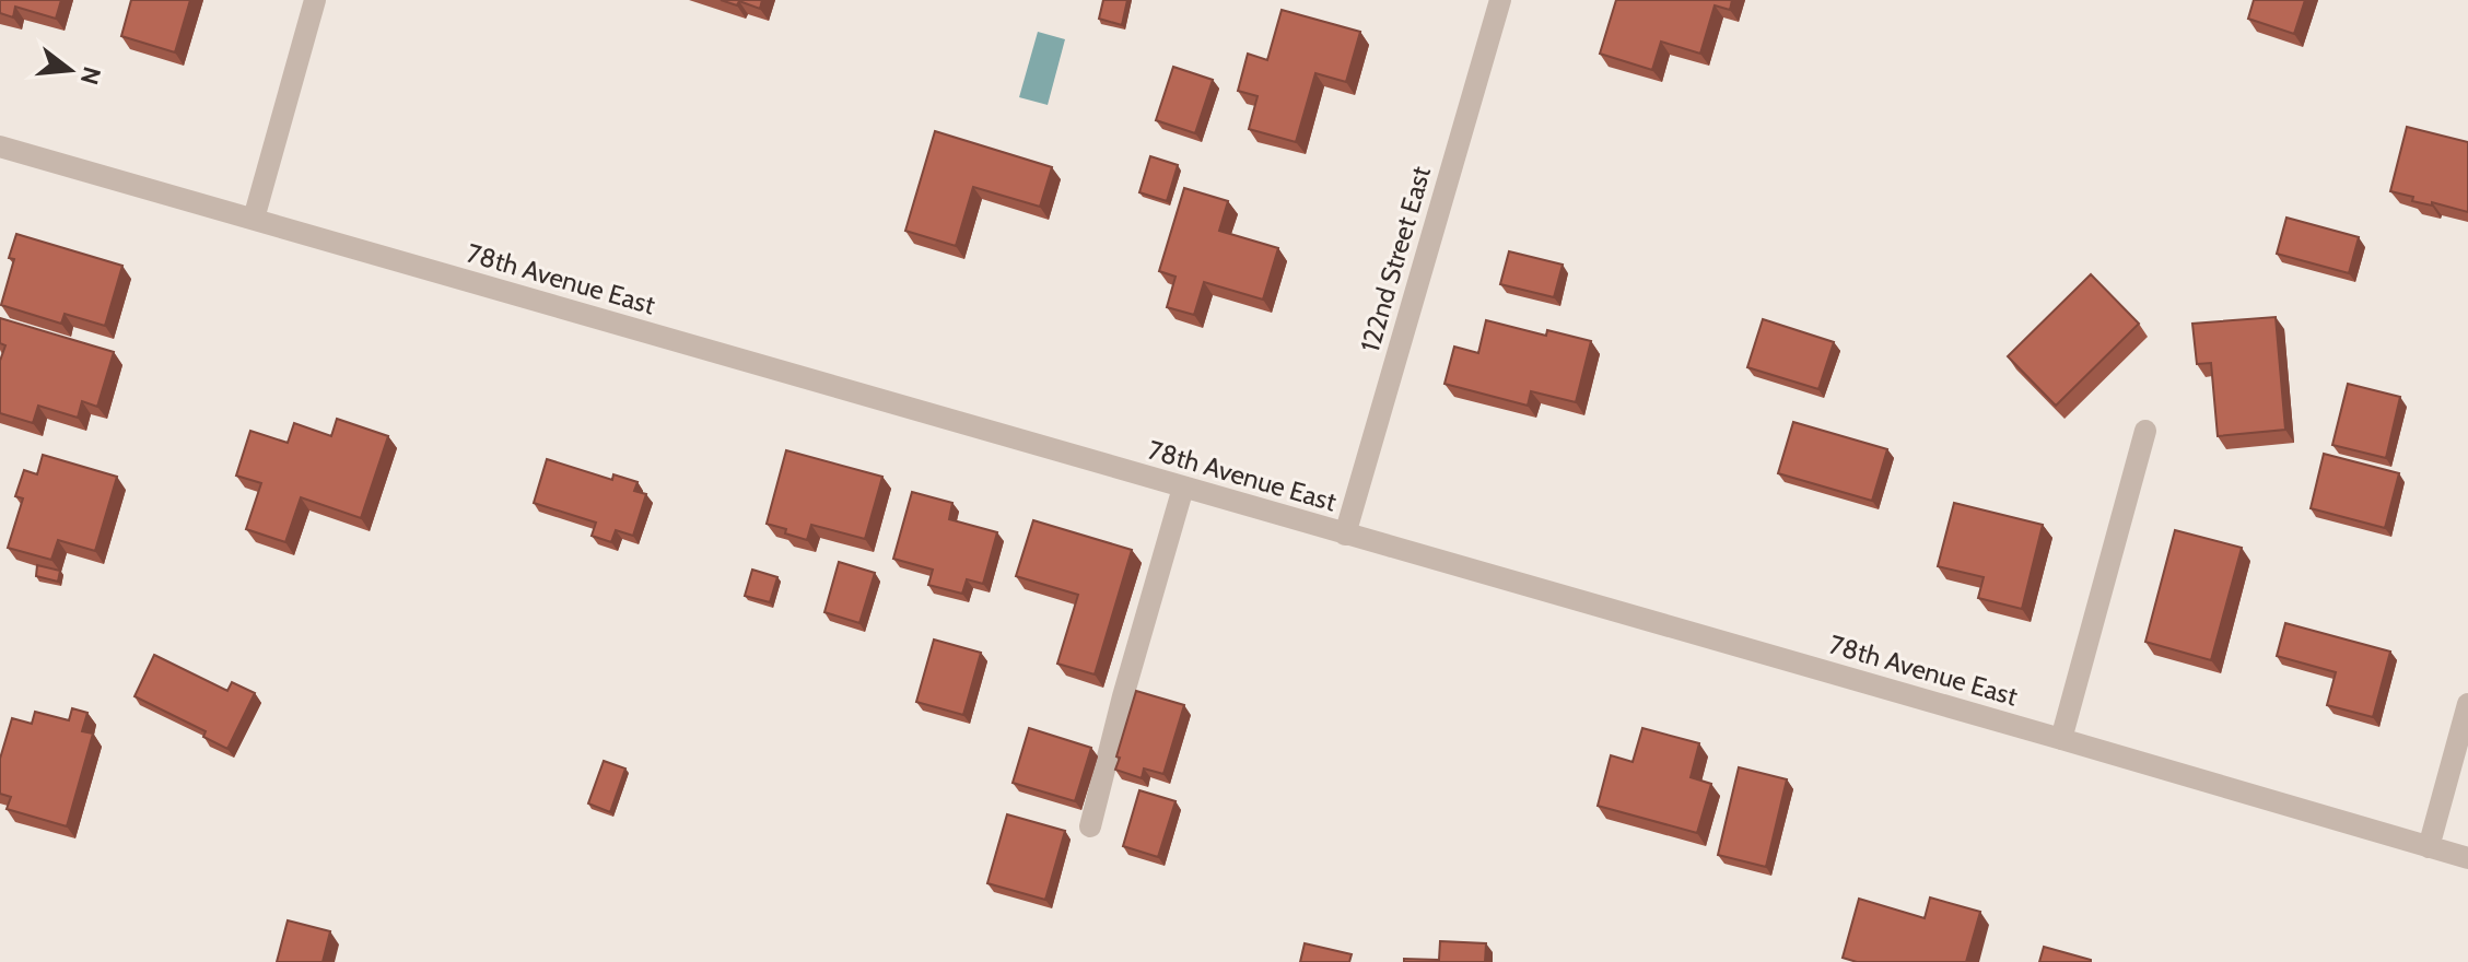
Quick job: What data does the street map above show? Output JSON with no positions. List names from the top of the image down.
{
  "streets": {
    "street": ["122nd Street East", "78th Avenue East"]
  },
  "crossings": [
    ["122nd Street East", "78th Avenue East"]
  ],
  "north": "right"
}
